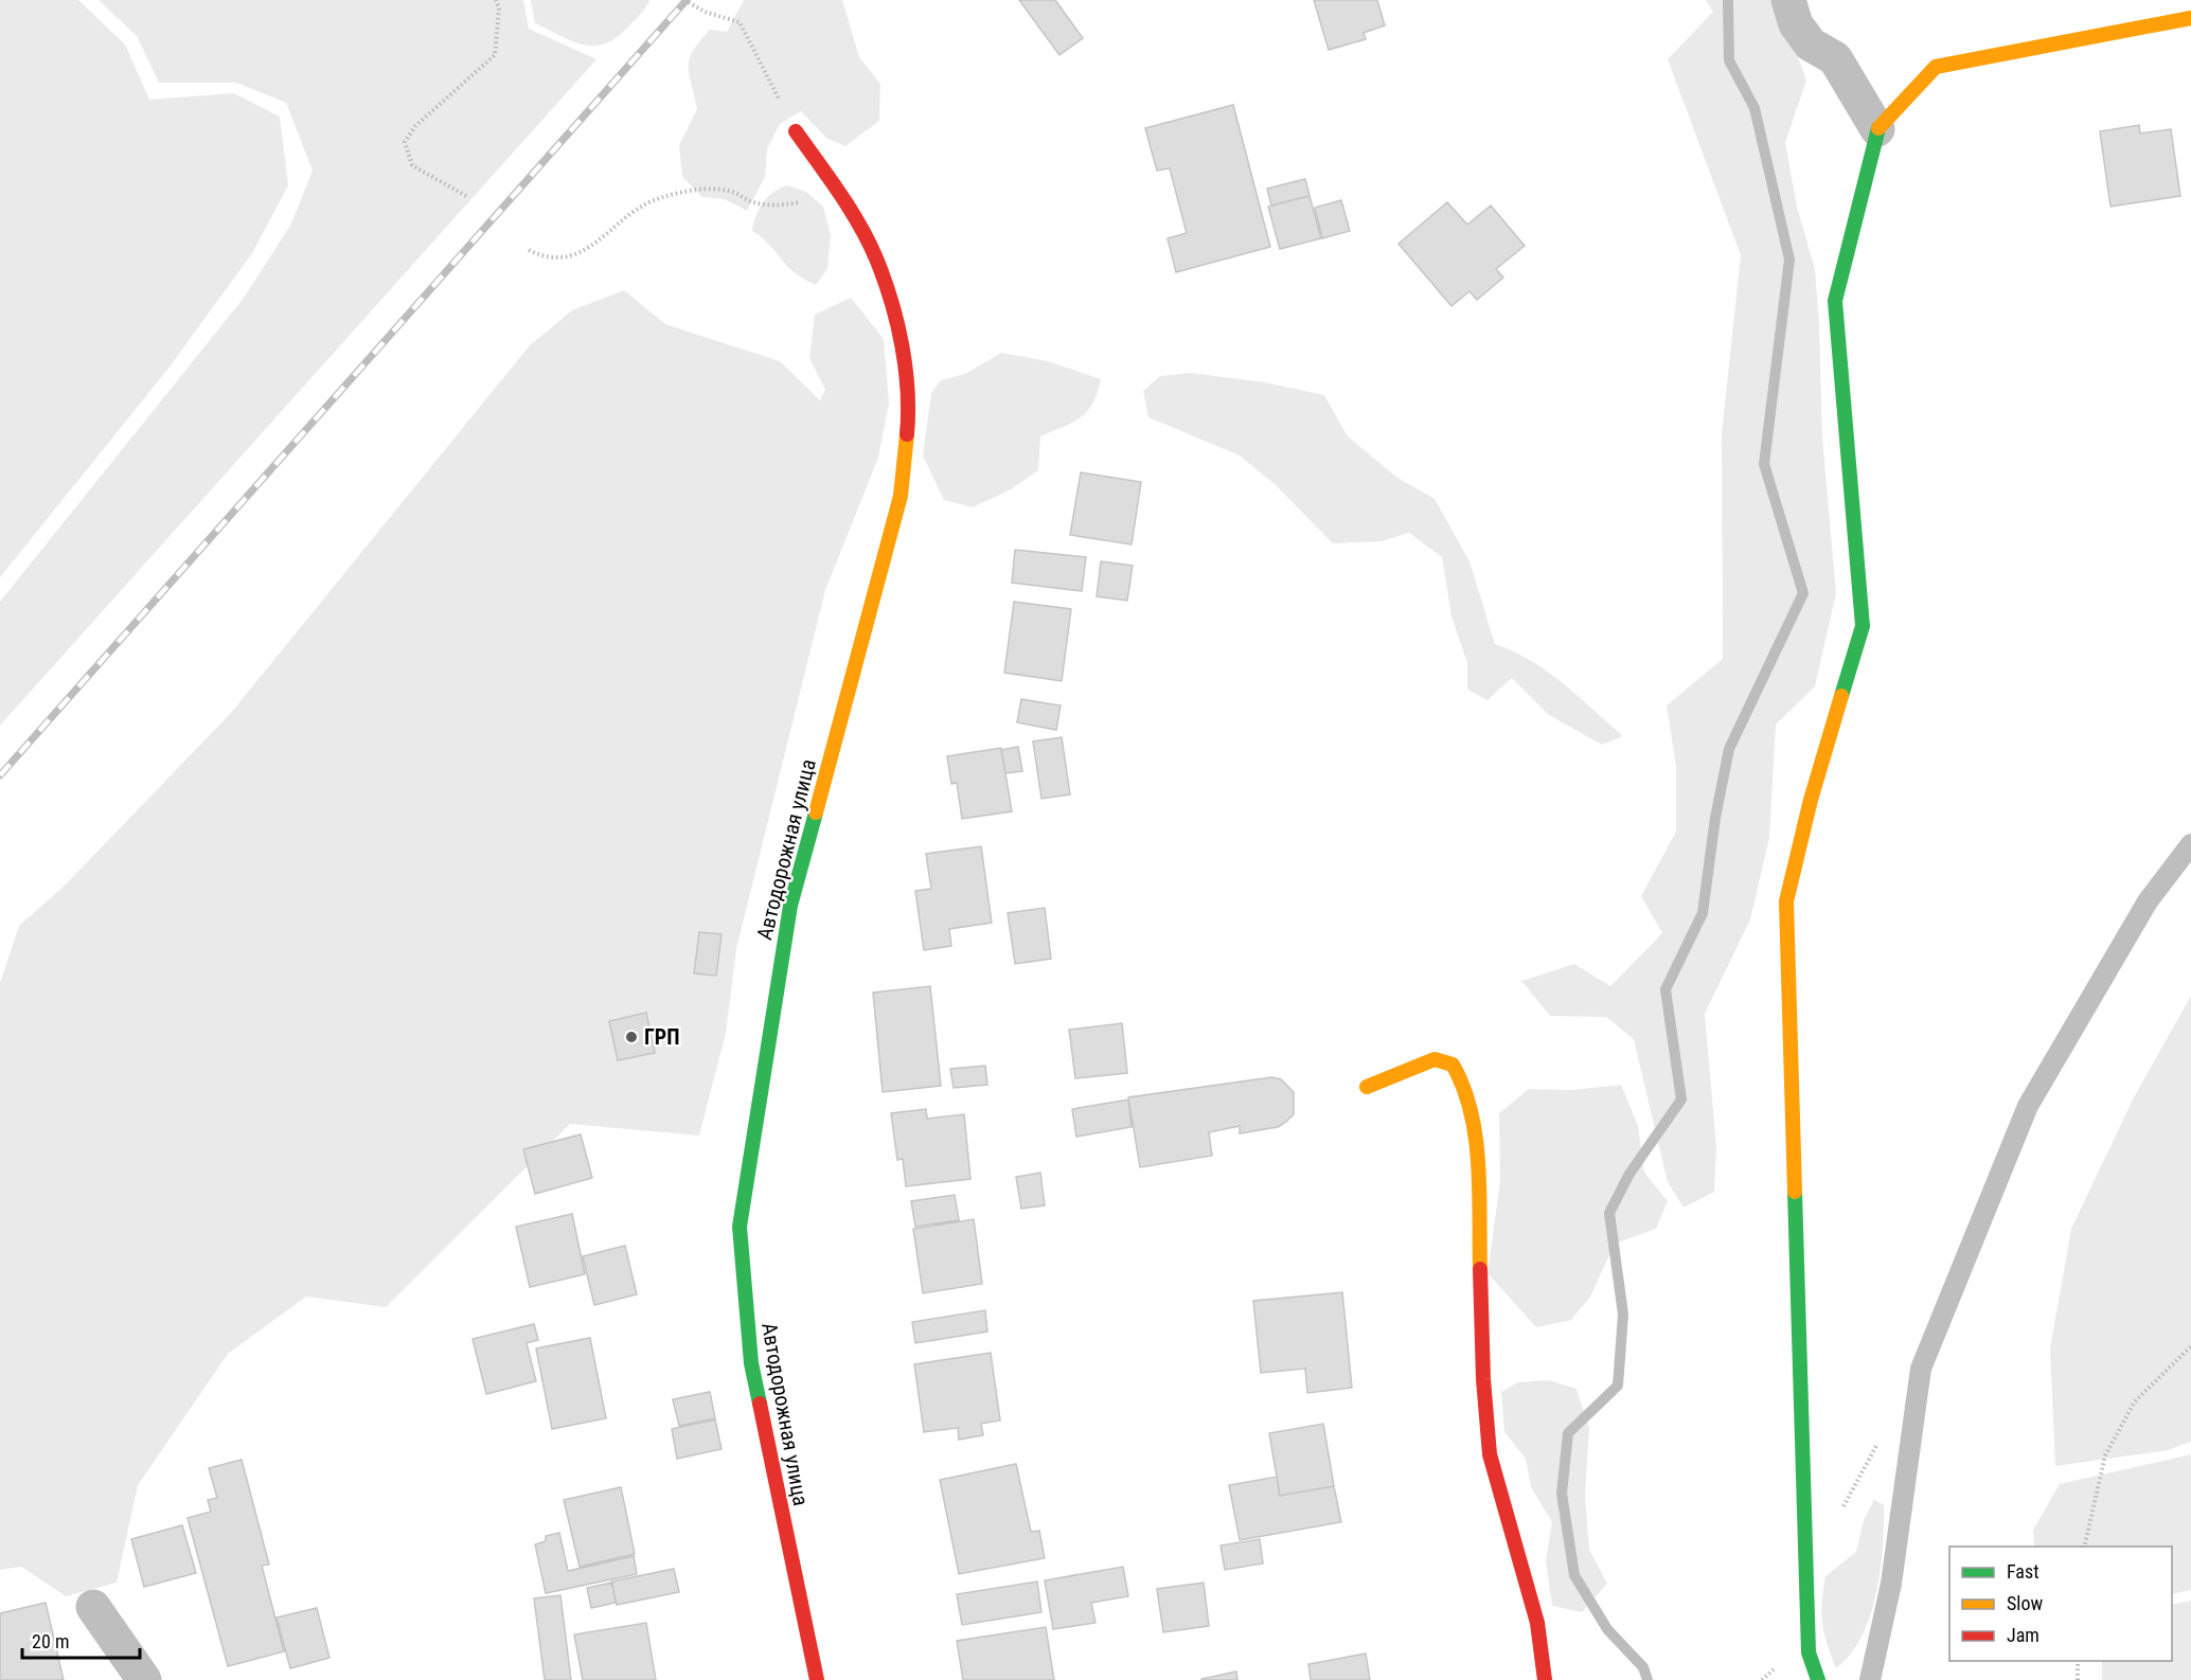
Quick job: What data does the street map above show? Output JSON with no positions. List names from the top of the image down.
{
  "streets": {
    "street": ["Автодорожная улица"]
  },
  "places": ["ГРП"],
  "legend": ["Fast", "Slow", "Jam"],
  "scale_bar": "20 m"
}
